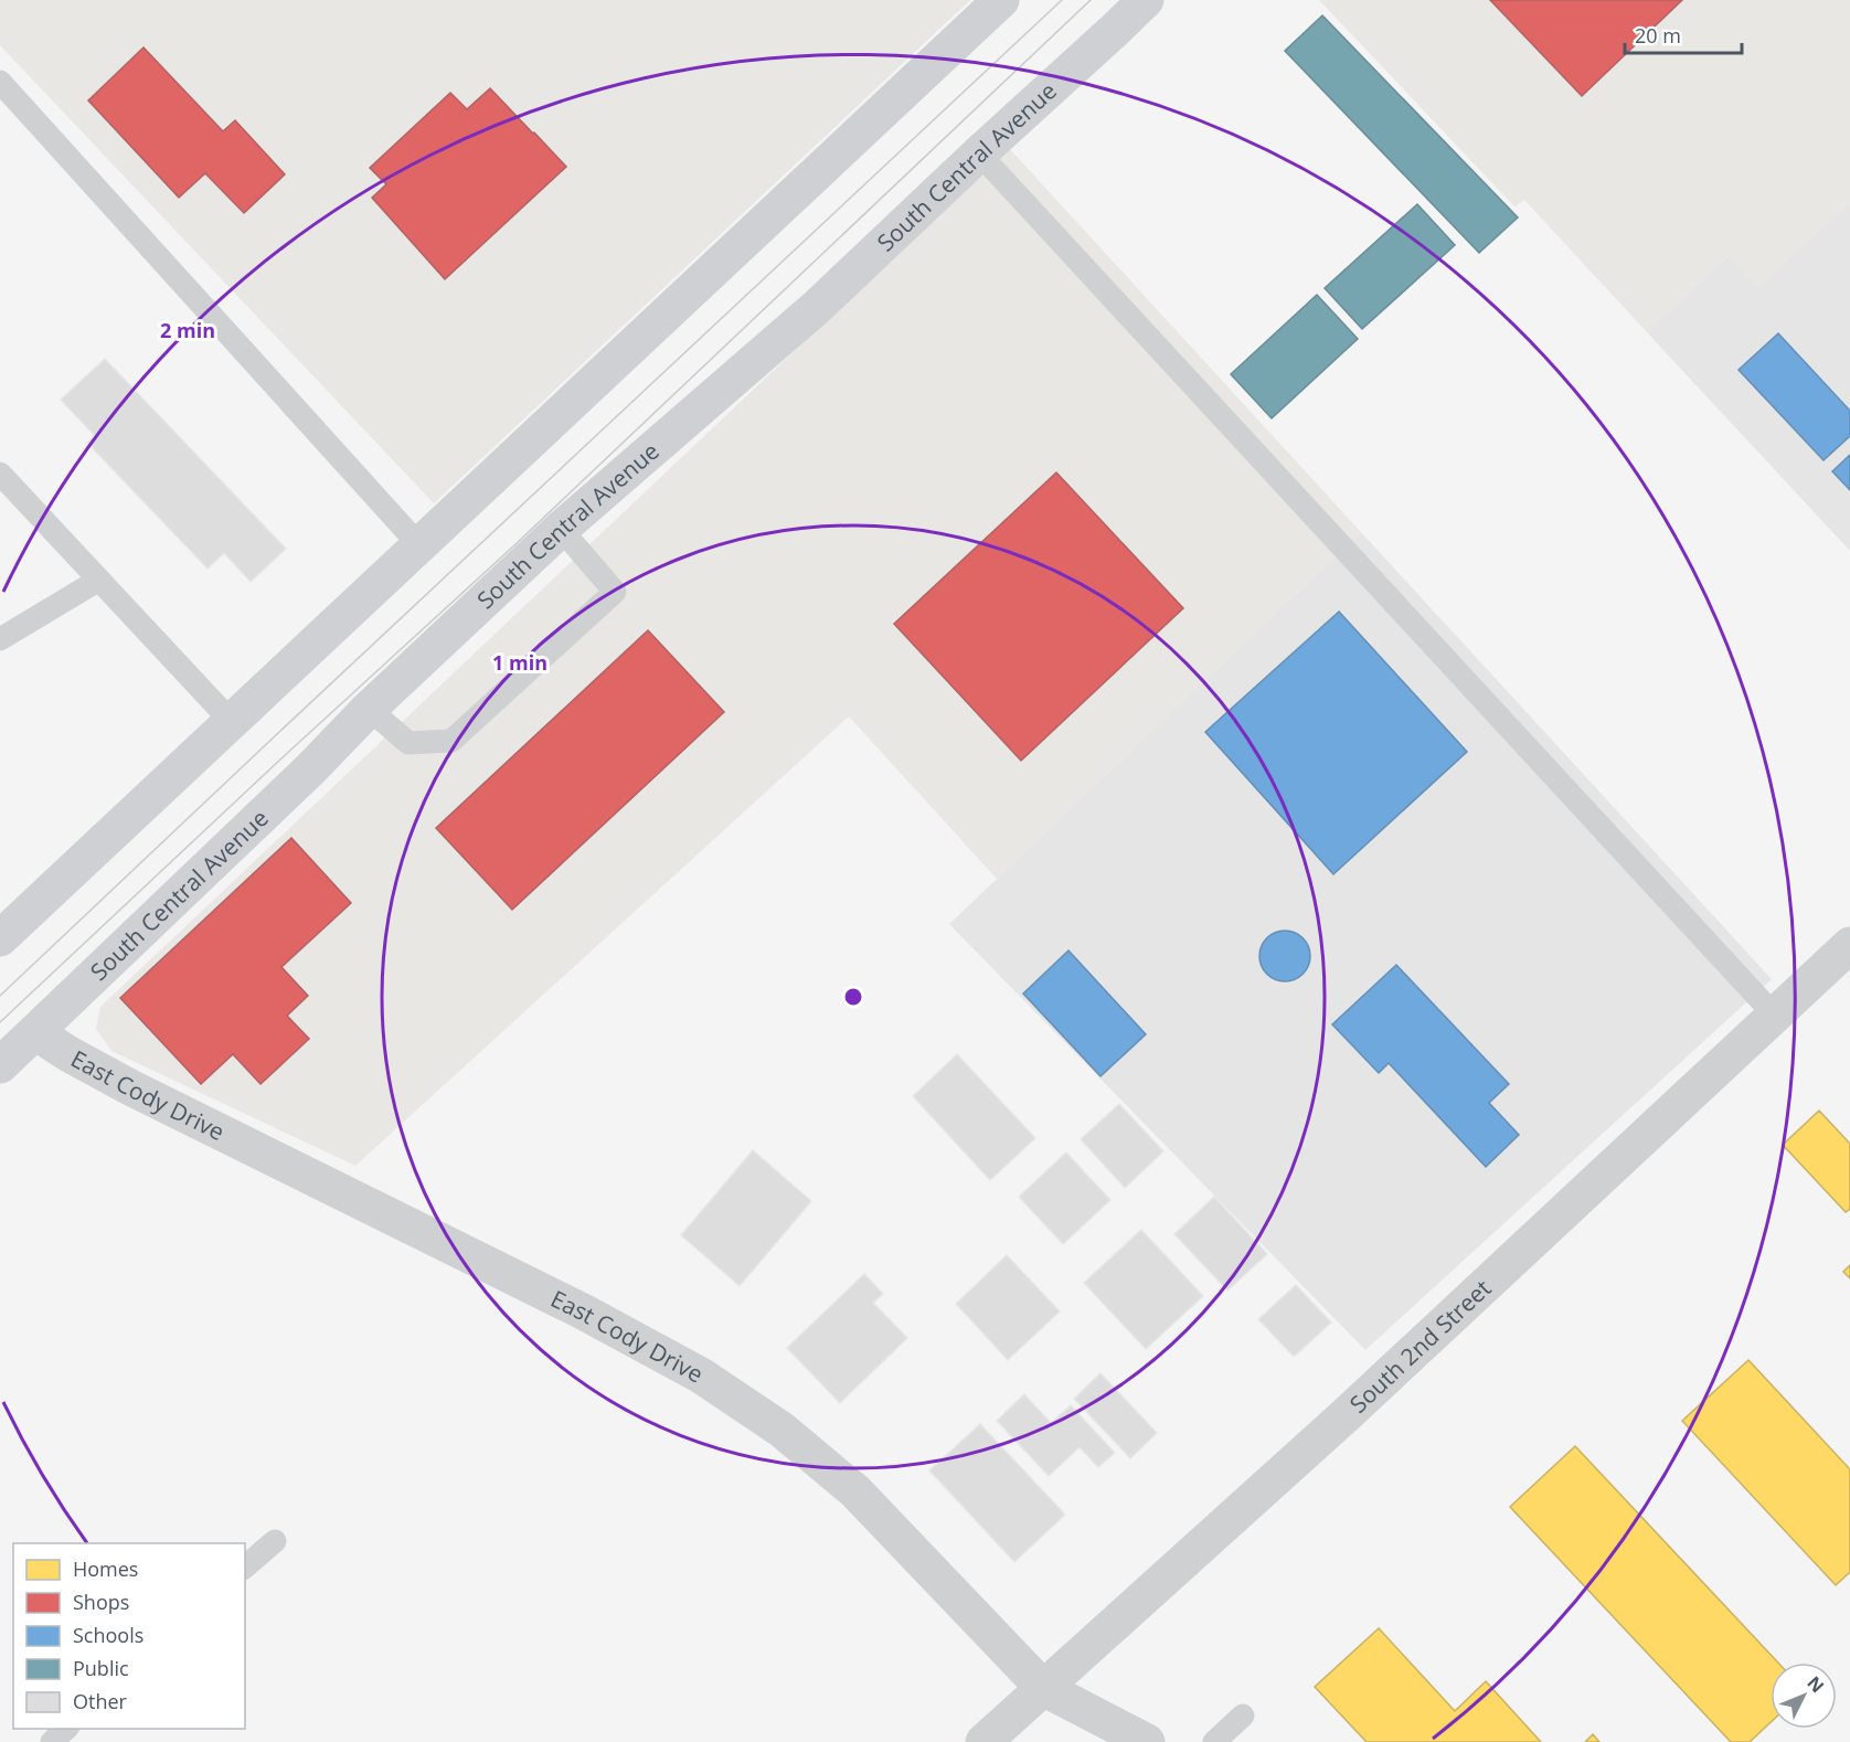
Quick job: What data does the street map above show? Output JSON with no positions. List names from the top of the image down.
{
  "streets": {
    "main road": ["South Central Avenue"],
    "street": ["East Cody Drive", "South 2nd Street"]
  },
  "crossings": [
    ["South Central Avenue", "East Cody Drive"],
    ["East Cody Drive", "South 2nd Street"]
  ],
  "legend": [
    "Homes",
    "Shops",
    "Schools",
    "Public",
    "Other"
  ],
  "scale_bar": "20 m",
  "north": "top right",
  "rings": ["2 min", "1 min"]
}
